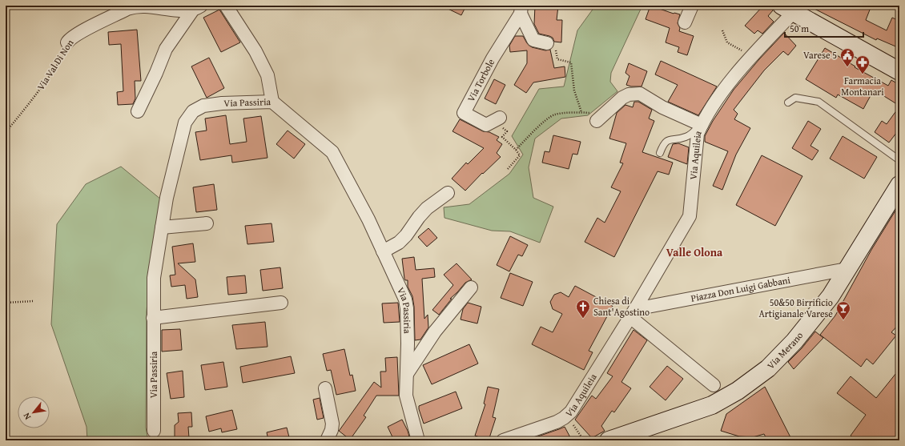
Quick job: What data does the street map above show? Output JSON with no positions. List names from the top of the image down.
{
  "streets": {
    "street": [
      "Via Val Di Non",
      "Via Torbole",
      "Via Passiria",
      "Via Aquileia",
      "Piazza Don Luigi Gabbani",
      "Via Merano"
    ]
  },
  "crossings": [
    ["Via Aquileia", "Piazza Don Luigi Gabbani"],
    ["Piazza Don Luigi Gabbani", "Via Merano"]
  ],
  "districts": ["Valle Olona"],
  "places": {
    "public building": ["Varese 5"],
    "pharmacy": ["Farmacia Montanari"],
    "church": ["Chiesa di Sant'Agostino"],
    "bar": ["50&50 Birrificio Artigianale Varese"]
  },
  "scale_bar": "50 m",
  "north": "bottom left"
}
